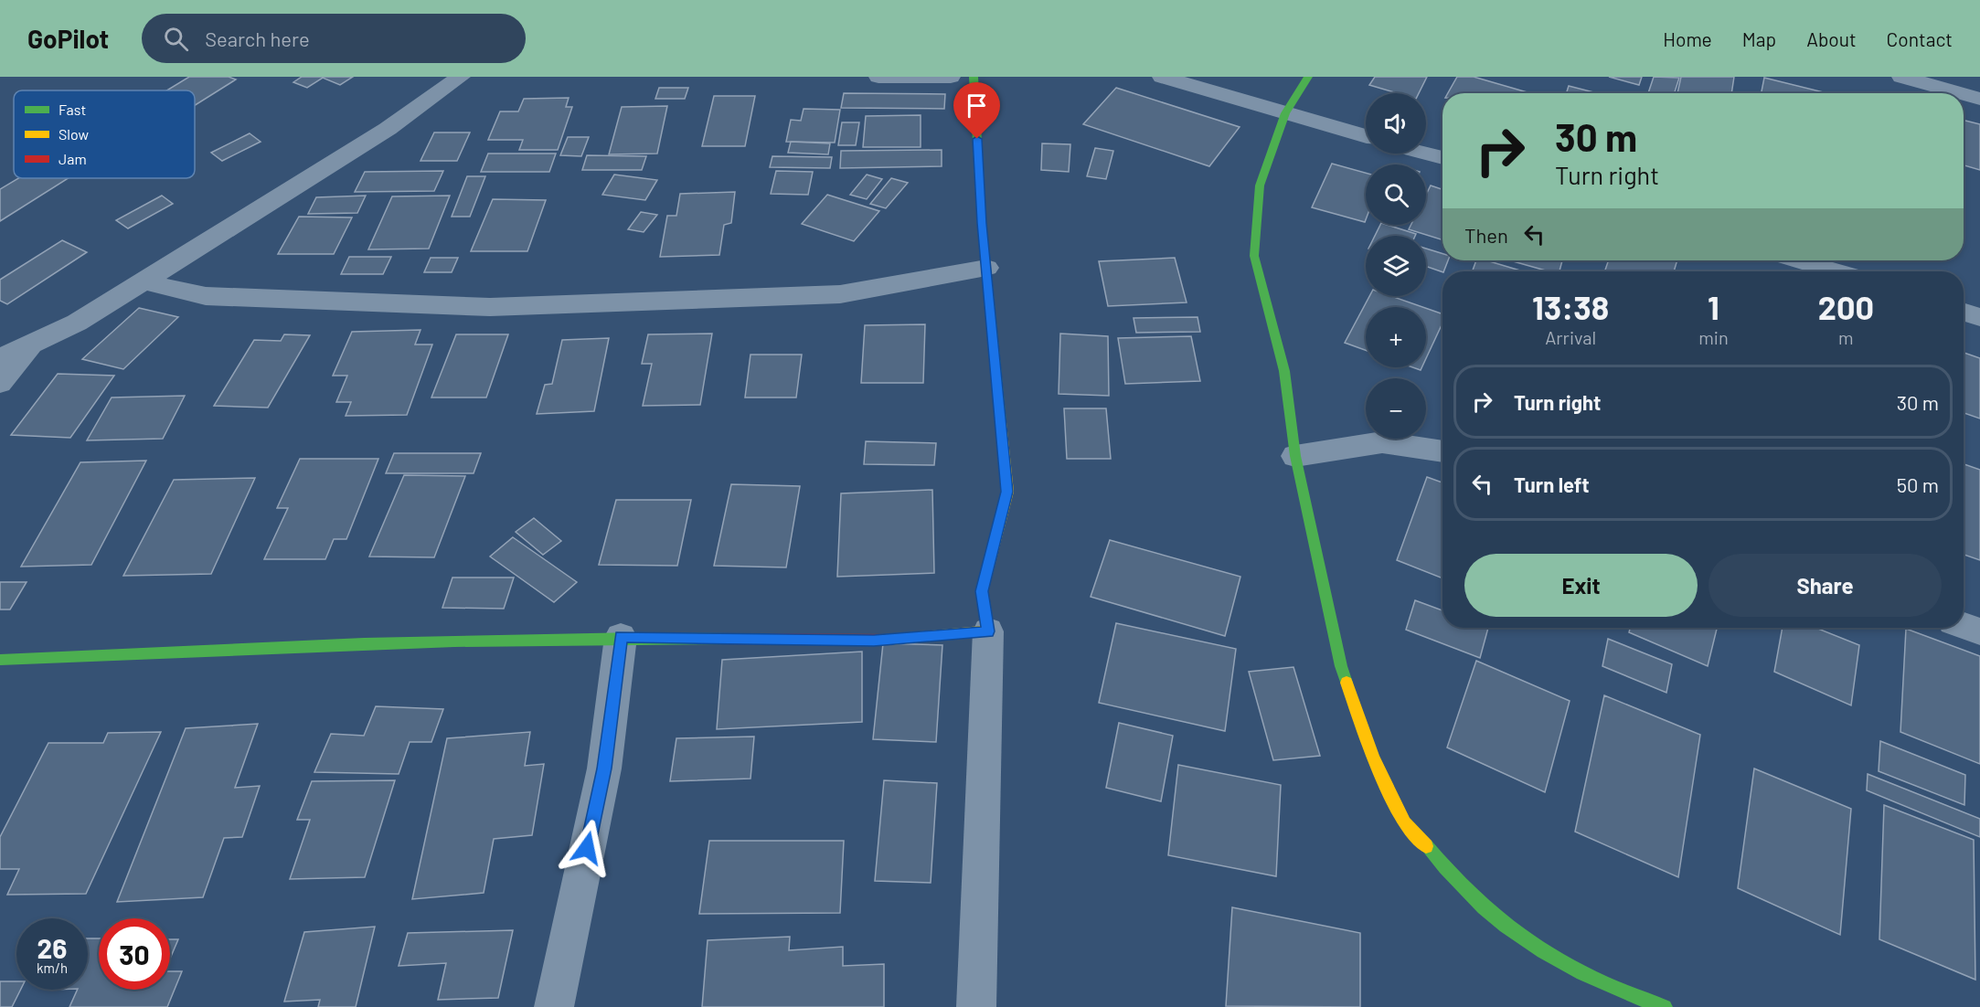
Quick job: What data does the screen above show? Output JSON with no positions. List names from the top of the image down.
{
  "legend": ["Fast", "Slow", "Jam"],
  "page": {
    "header": "GoPilot",
    "search": "Search here",
    "nav": [
      "Home",
      "Map",
      "About",
      "Contact"
    ],
    "map_buttons": ["+", "−"],
    "turn": ["30 m", "Turn right"],
    "then": "Then",
    "eta": [
      "13:38",
      "Arrival",
      "1",
      "min",
      "200",
      "m"
    ],
    "list": [
      {
        "name": "Turn right",
        "value": "30 m"
      },
      {
        "name": "Turn left",
        "value": "50 m"
      }
    ],
    "buttons": ["Exit", "Share"],
    "speed": "26 km/h",
    "limit": "30"
  }
}
